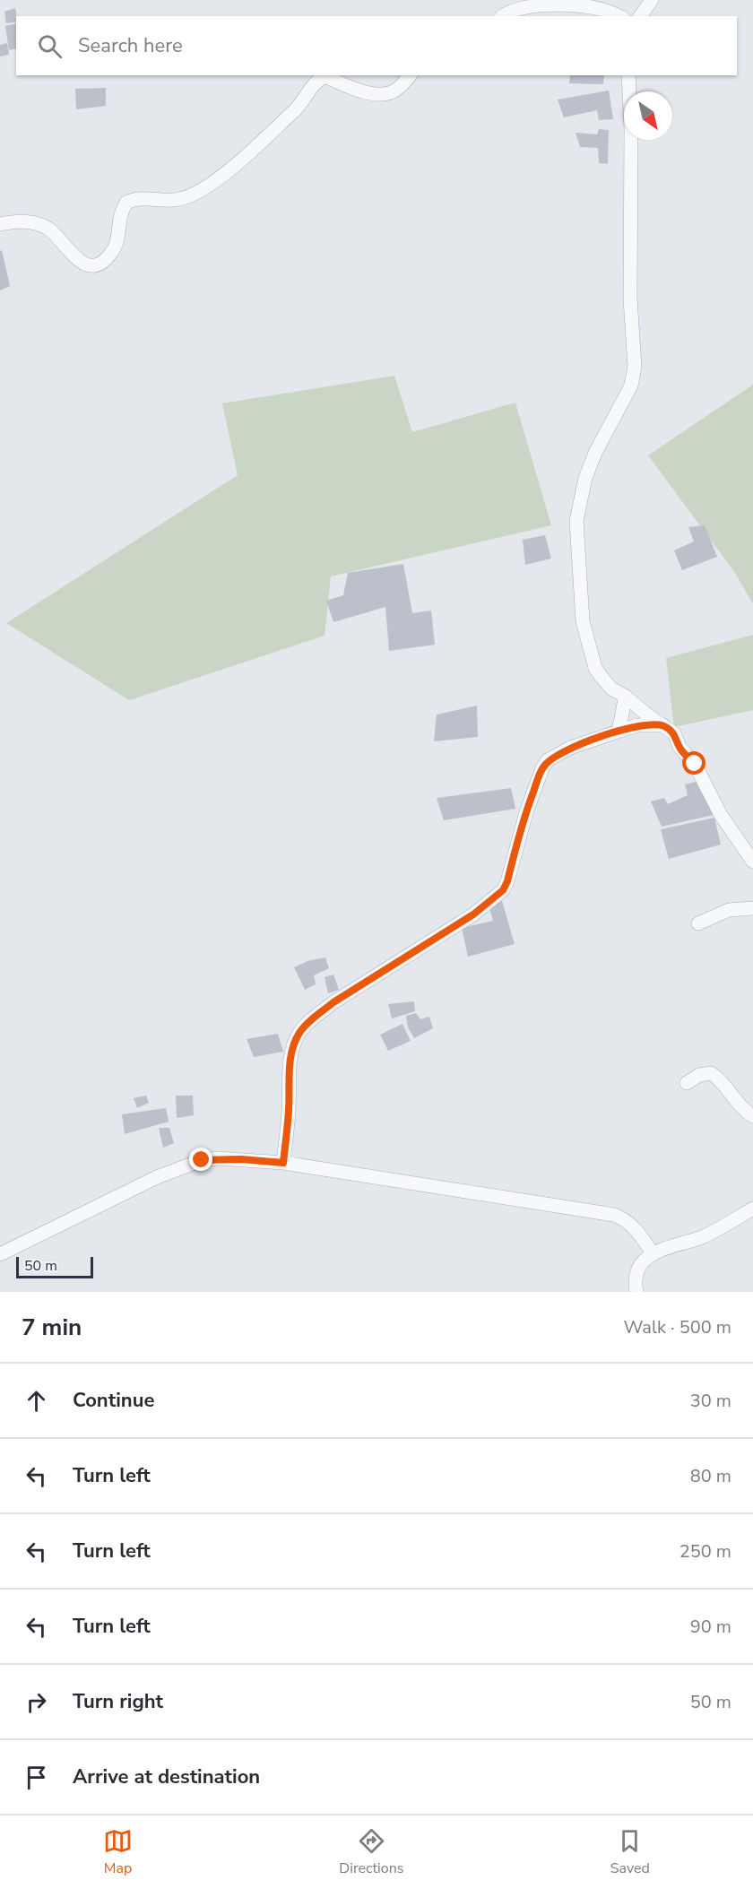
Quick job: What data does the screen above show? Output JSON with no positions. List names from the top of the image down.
{
  "scale_bar": "50 m",
  "north": "bottom right",
  "page": {
    "search": "Search here",
    "scale": "50 m",
    "heading": ["7 min", "Walk · 500 m"],
    "list": [
      ["Continue", "30 m"],
      ["Turn left", "80 m"],
      ["Turn left", "250 m"],
      ["Turn left", "90 m"],
      ["Turn right", "50 m"],
      "Arrive at destination"
    ],
    "nav": ["Map", "Directions", "Saved"]
  }
}
